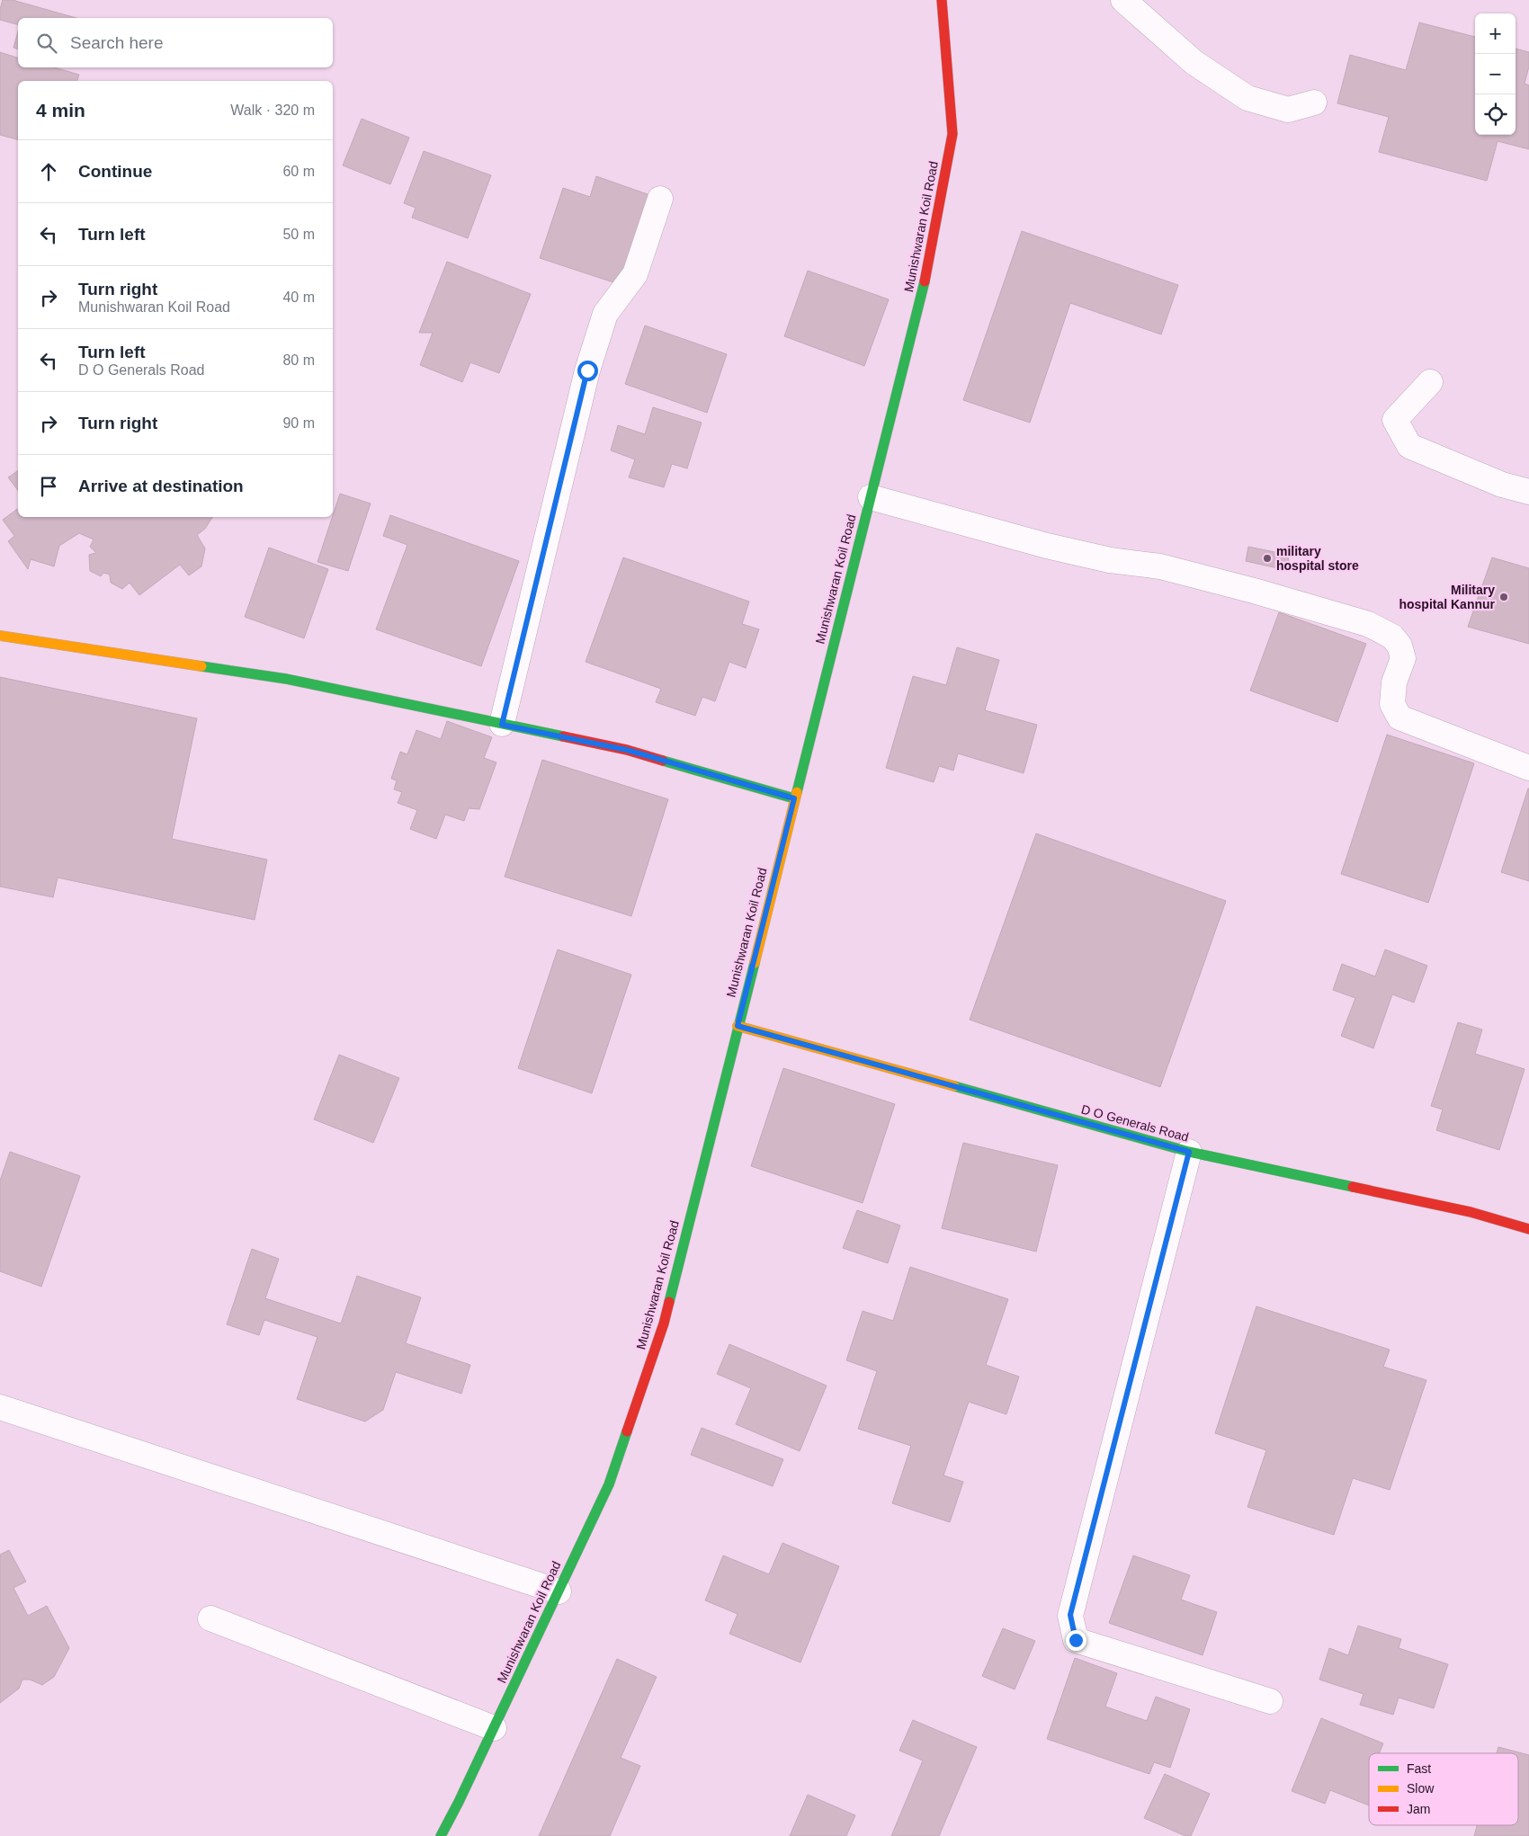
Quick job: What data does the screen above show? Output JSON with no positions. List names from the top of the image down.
{
  "streets": {
    "main road": ["Munishwaran Koil Road", "D O Generals Road"]
  },
  "crossings": [
    ["Munishwaran Koil Road", "D O Generals Road"]
  ],
  "places": ["military hospital store", "Military hospital Kannur"],
  "legend": ["Fast", "Slow", "Jam"],
  "page": {
    "map_buttons": ["+", "−"],
    "search": "Search here",
    "heading": ["4 min", "Walk · 320 m"],
    "list": [
      ["Continue", "60 m"],
      ["Turn left", "50 m"],
      ["Turn right", "Munishwaran Koil Road", "40 m"],
      ["Turn left", "D O Generals Road", "80 m"],
      ["Turn right", "90 m"],
      "Arrive at destination"
    ]
  }
}
